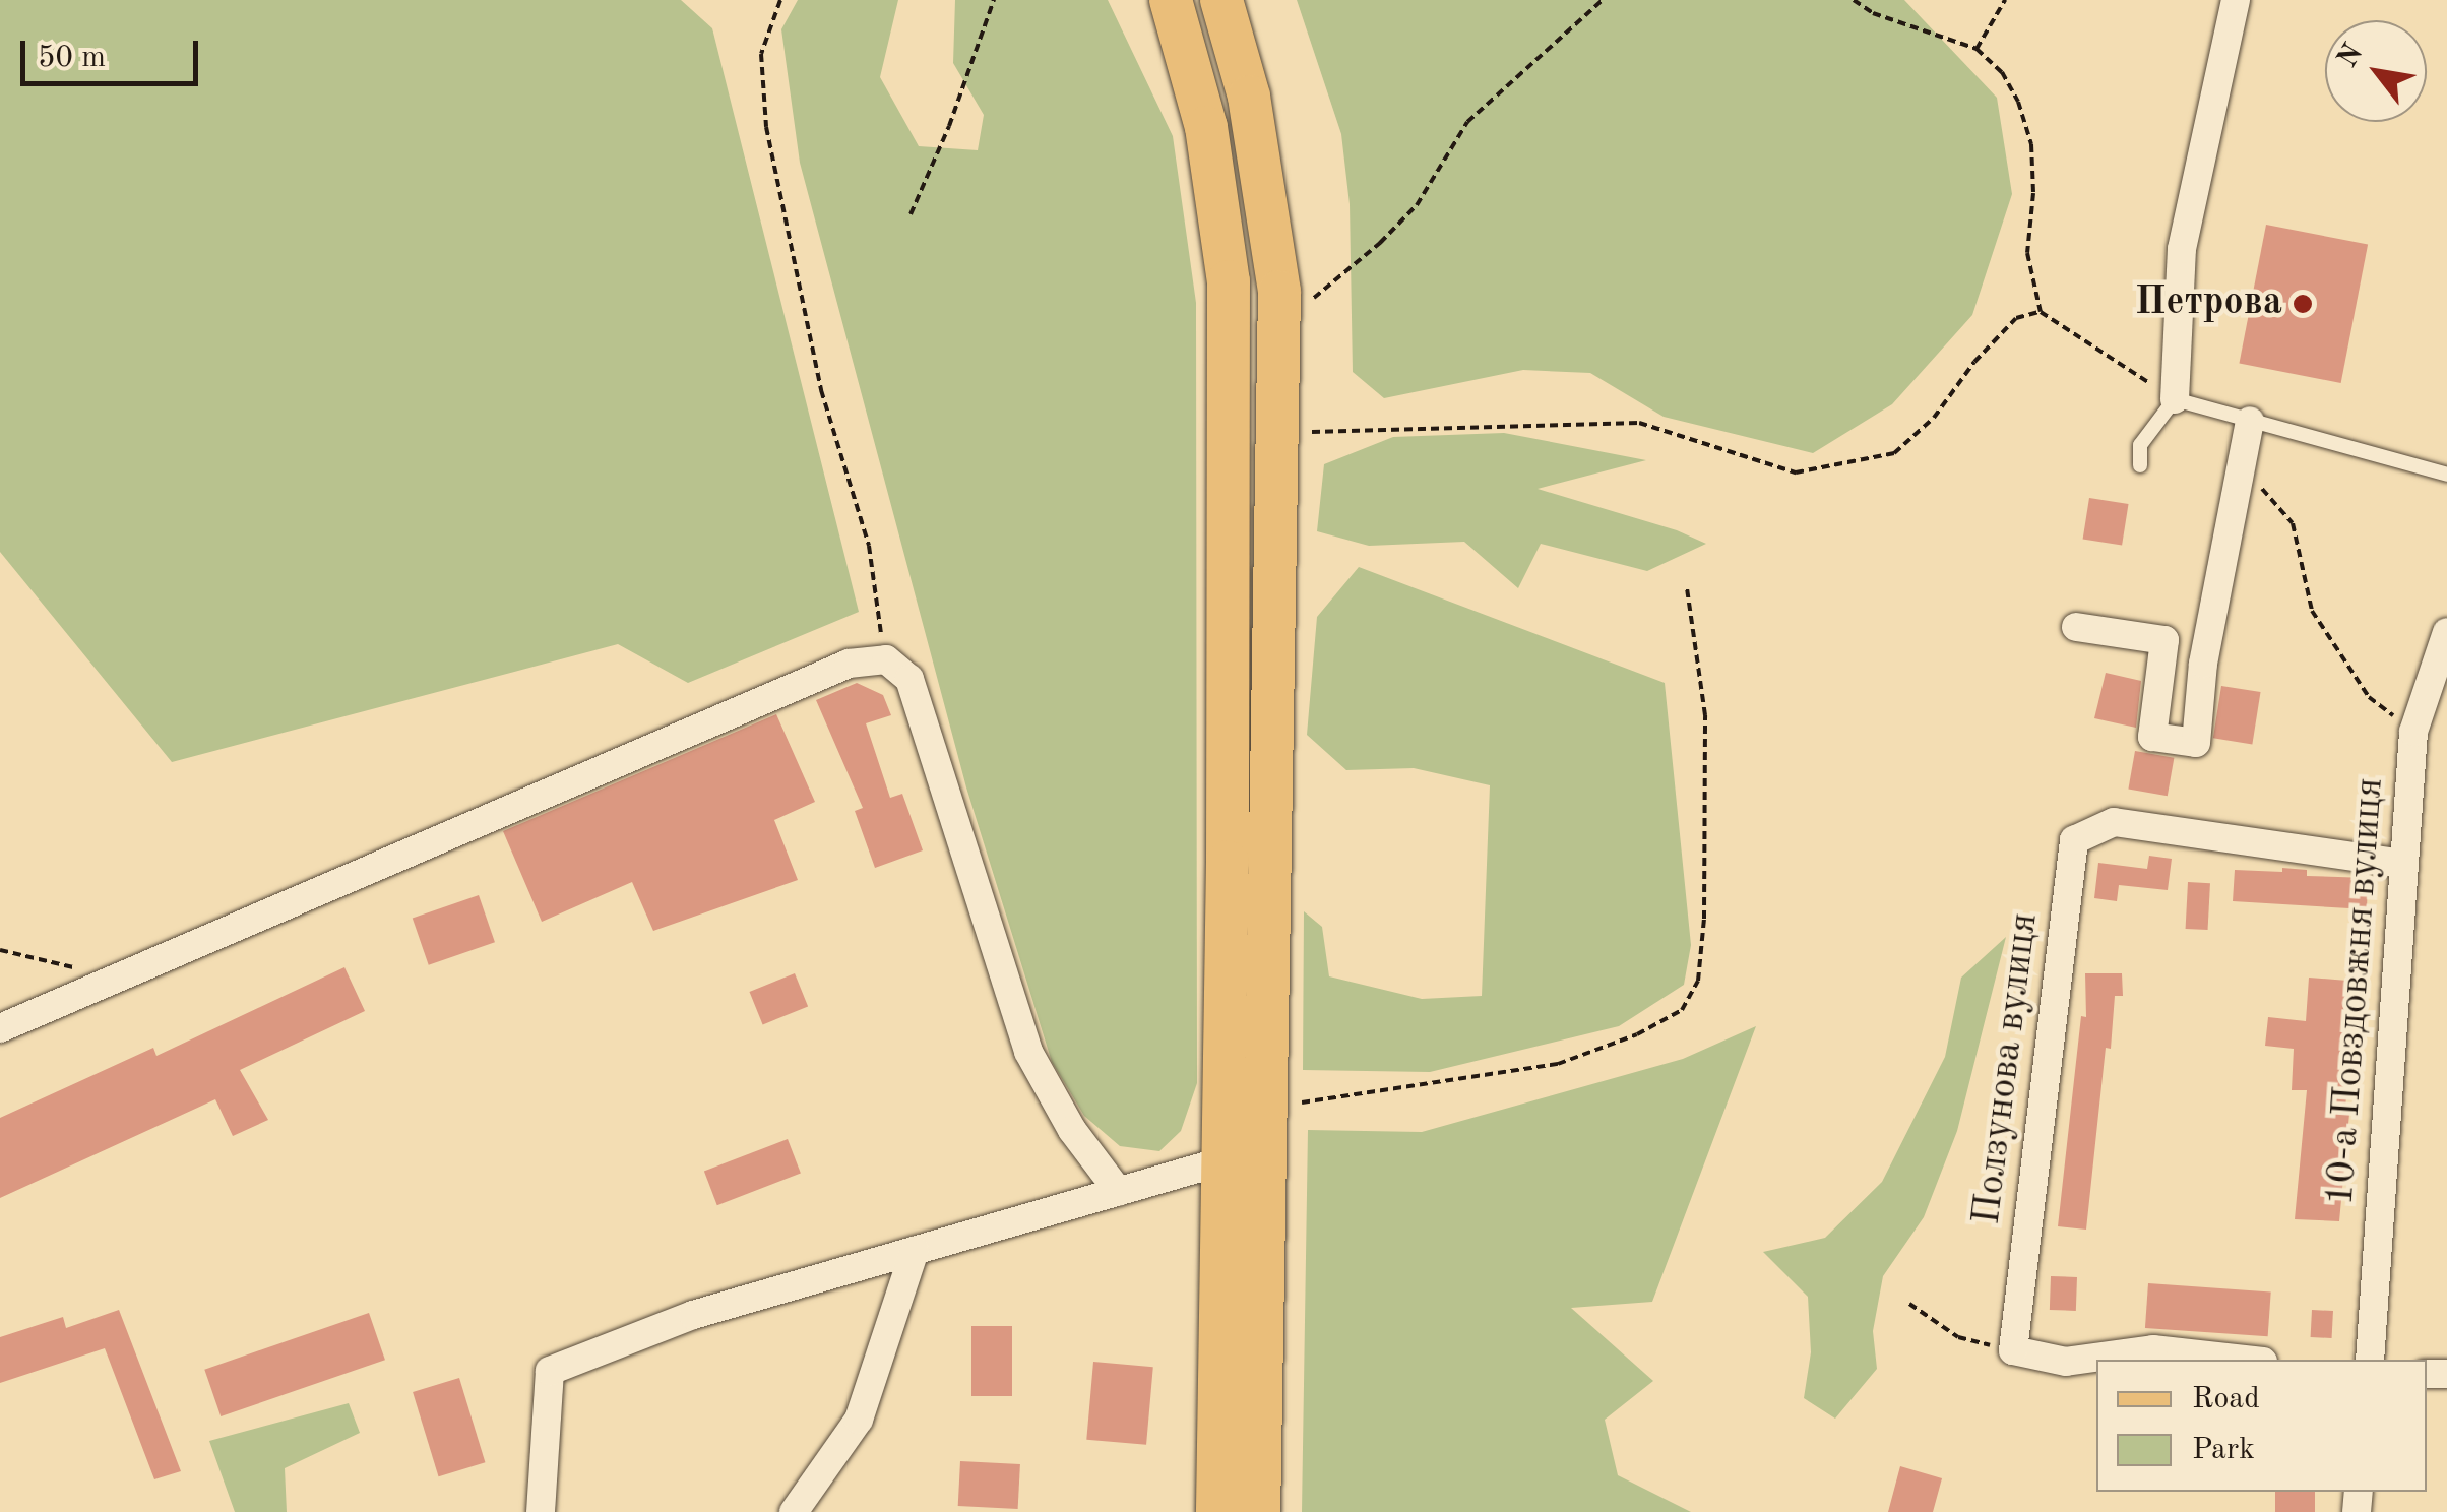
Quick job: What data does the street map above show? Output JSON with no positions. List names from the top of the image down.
{
  "streets": {
    "street": ["10-а Повздовжня вулиця", "Ползунова вулиця"]
  },
  "crossings": [
    ["10-а Повздовжня вулиця", "Ползунова вулиця"]
  ],
  "places": ["Петрова"],
  "legend": ["Road", "Park"],
  "scale_bar": "50 m",
  "north": "top left"
}
